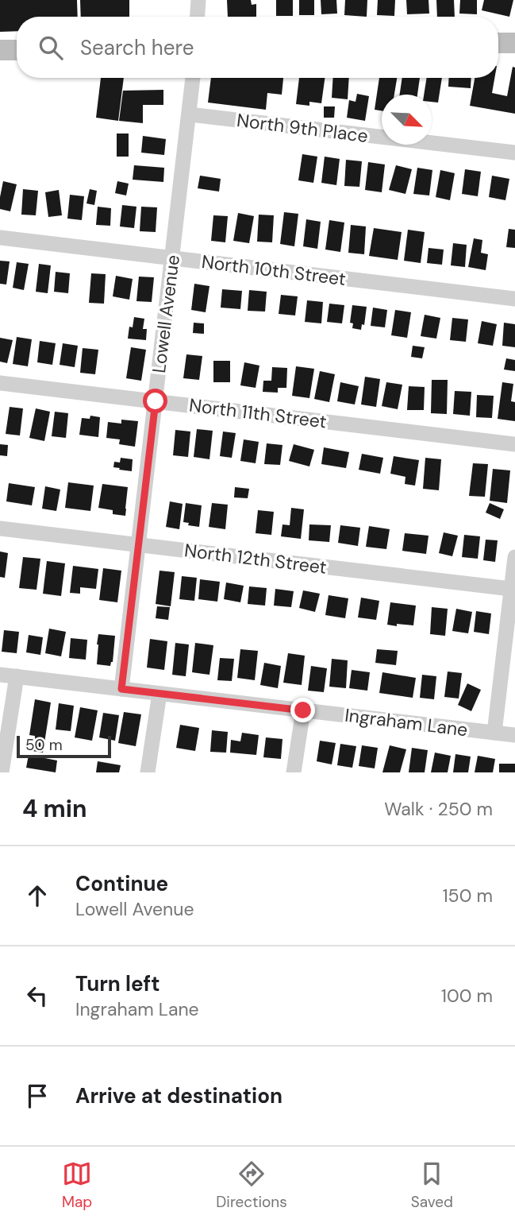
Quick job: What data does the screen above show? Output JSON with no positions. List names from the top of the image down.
{
  "streets": {
    "street": [
      "North 9th Place",
      "North 10th Street",
      "Lowell Avenue",
      "North 11th Street",
      "North 12th Street",
      "Ingraham Lane"
    ]
  },
  "crossings": [
    ["North 9th Place", "Lowell Avenue"],
    ["North 10th Street", "Lowell Avenue"],
    ["Lowell Avenue", "North 11th Street"],
    ["Lowell Avenue", "North 12th Street"],
    ["Lowell Avenue", "Ingraham Lane"]
  ],
  "scale_bar": "50 m",
  "north": "bottom right",
  "page": {
    "search": "Search here",
    "scale": "50 m",
    "heading": ["4 min", "Walk · 250 m"],
    "list": [
      ["Continue", "Lowell Avenue", "150 m"],
      ["Turn left", "Ingraham Lane", "100 m"],
      "Arrive at destination"
    ],
    "nav": ["Map", "Directions", "Saved"]
  }
}
